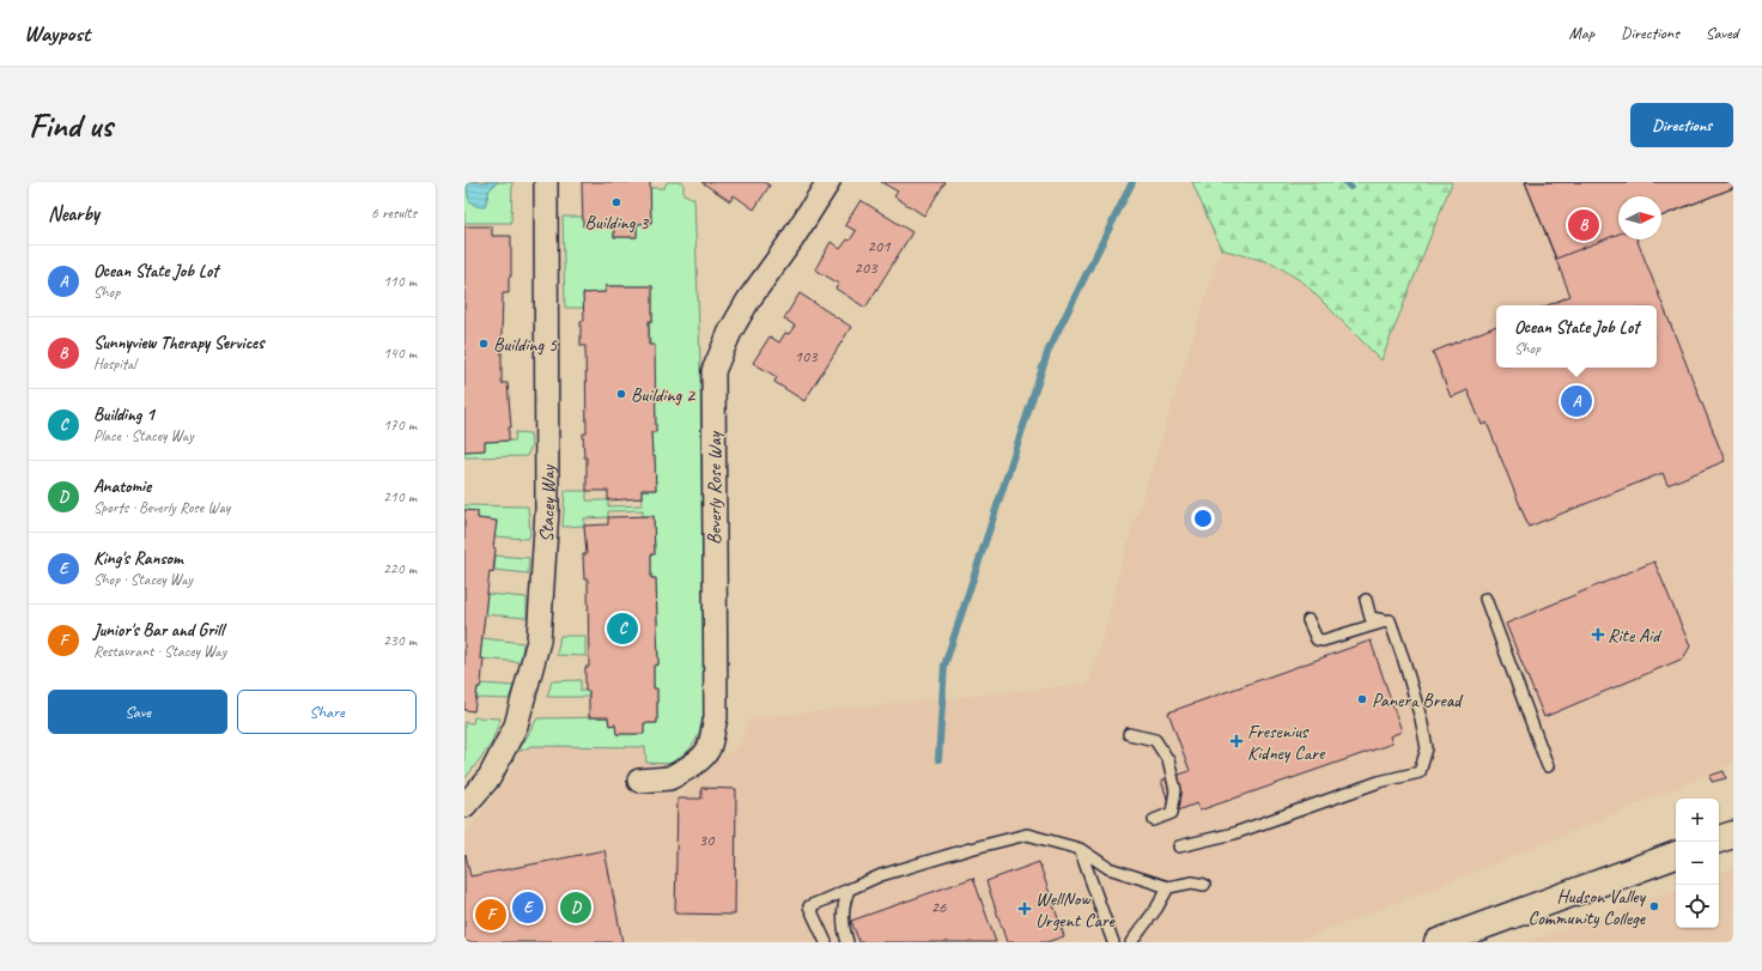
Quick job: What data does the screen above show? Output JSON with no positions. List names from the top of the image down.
{
  "streets": {
    "street": ["Beverly Rose Way", "Stacey Way"]
  },
  "places": {
    "other": [
      "Building 3",
      "Building 5",
      "Building 2",
      "Panera Bread",
      "Hudson Valley Community College"
    ],
    "health": ["Rite Aid", "Fresenius Kidney Care", "WellNow Urgent Care"]
  },
  "house_numbers": [
    "201",
    "203",
    "103",
    "30",
    "26"
  ],
  "north": "right",
  "page": {
    "header": "Waypost",
    "nav": ["Map", "Directions", "Saved"],
    "buttons": [
      "Directions",
      ["Save", "Share"]
    ],
    "title": "Find us",
    "heading": ["Nearby", "6 results"],
    "pins": [
      "B",
      "A",
      "C",
      "D",
      "E",
      "F"
    ],
    "list": [
      {
        "mark": "A",
        "name": "Ocean State Job Lot",
        "note": "Shop",
        "value": "110 m"
      },
      {
        "mark": "B",
        "name": "Sunnyview Therapy Services",
        "note": "Hospital",
        "value": "140 m"
      },
      {
        "mark": "C",
        "name": "Building 1",
        "note": "Place · Stacey Way",
        "value": "170 m"
      },
      {
        "mark": "D",
        "name": "Anatomie",
        "note": "Sports · Beverly Rose Way",
        "value": "210 m"
      },
      {
        "mark": "E",
        "name": "King's Ransom",
        "note": "Shop · Stacey Way",
        "value": "220 m"
      },
      {
        "mark": "F",
        "name": "Junior's Bar and Grill",
        "note": "Restaurant · Stacey Way",
        "value": "230 m"
      }
    ],
    "popup": ["Ocean State Job Lot", "Shop"],
    "map_buttons": ["+", "−"]
  }
}
